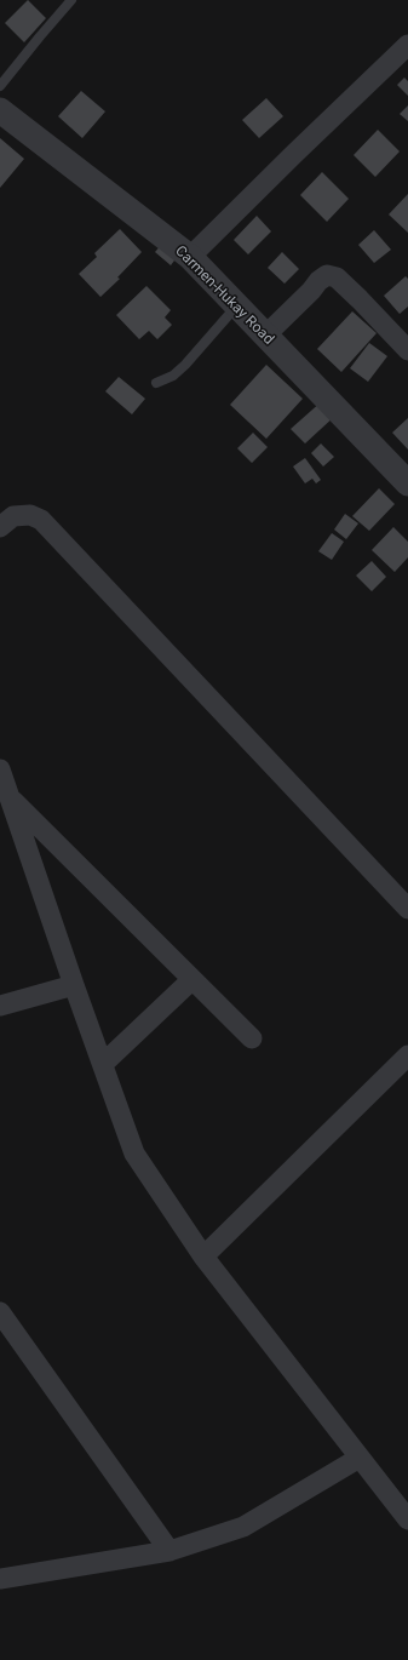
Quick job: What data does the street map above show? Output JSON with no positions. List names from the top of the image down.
{
  "streets": {
    "street": ["Carmen-Hukay Road"]
  }
}
